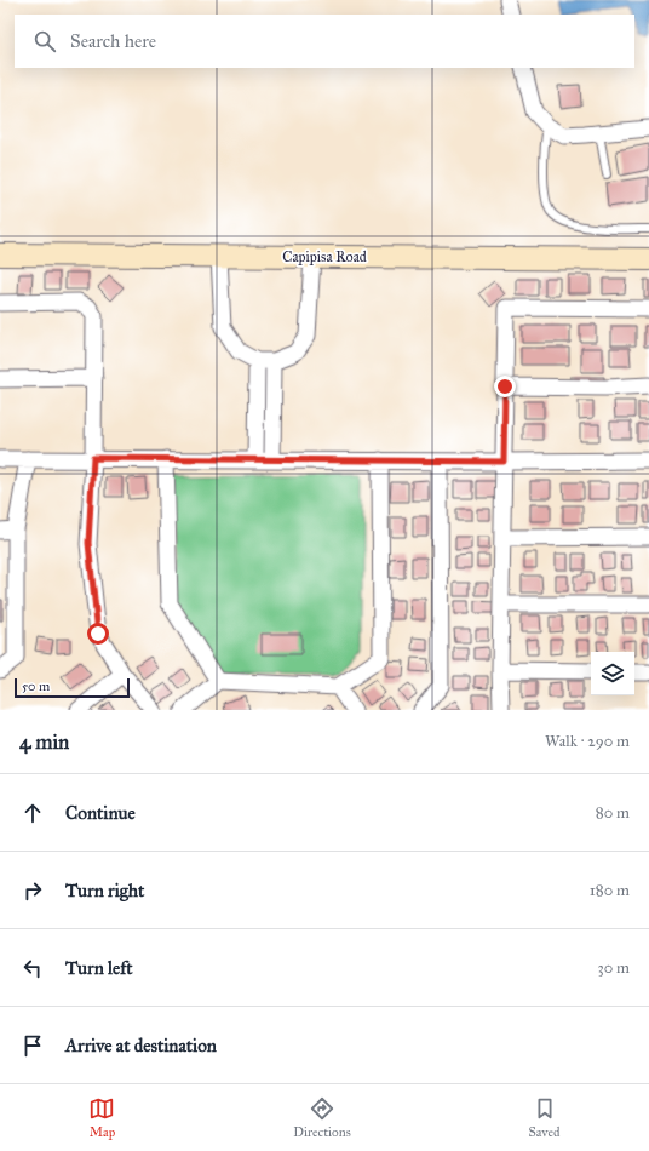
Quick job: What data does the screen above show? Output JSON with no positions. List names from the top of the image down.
{
  "streets": {
    "main road": ["Capipisa Road"]
  },
  "scale_bar": "50 m",
  "page": {
    "search": "Search here",
    "scale": "50 m",
    "heading": ["4 min", "Walk · 290 m"],
    "list": [
      ["Continue", "80 m"],
      ["Turn right", "180 m"],
      ["Turn left", "30 m"],
      "Arrive at destination"
    ],
    "nav": ["Map", "Directions", "Saved"]
  }
}
